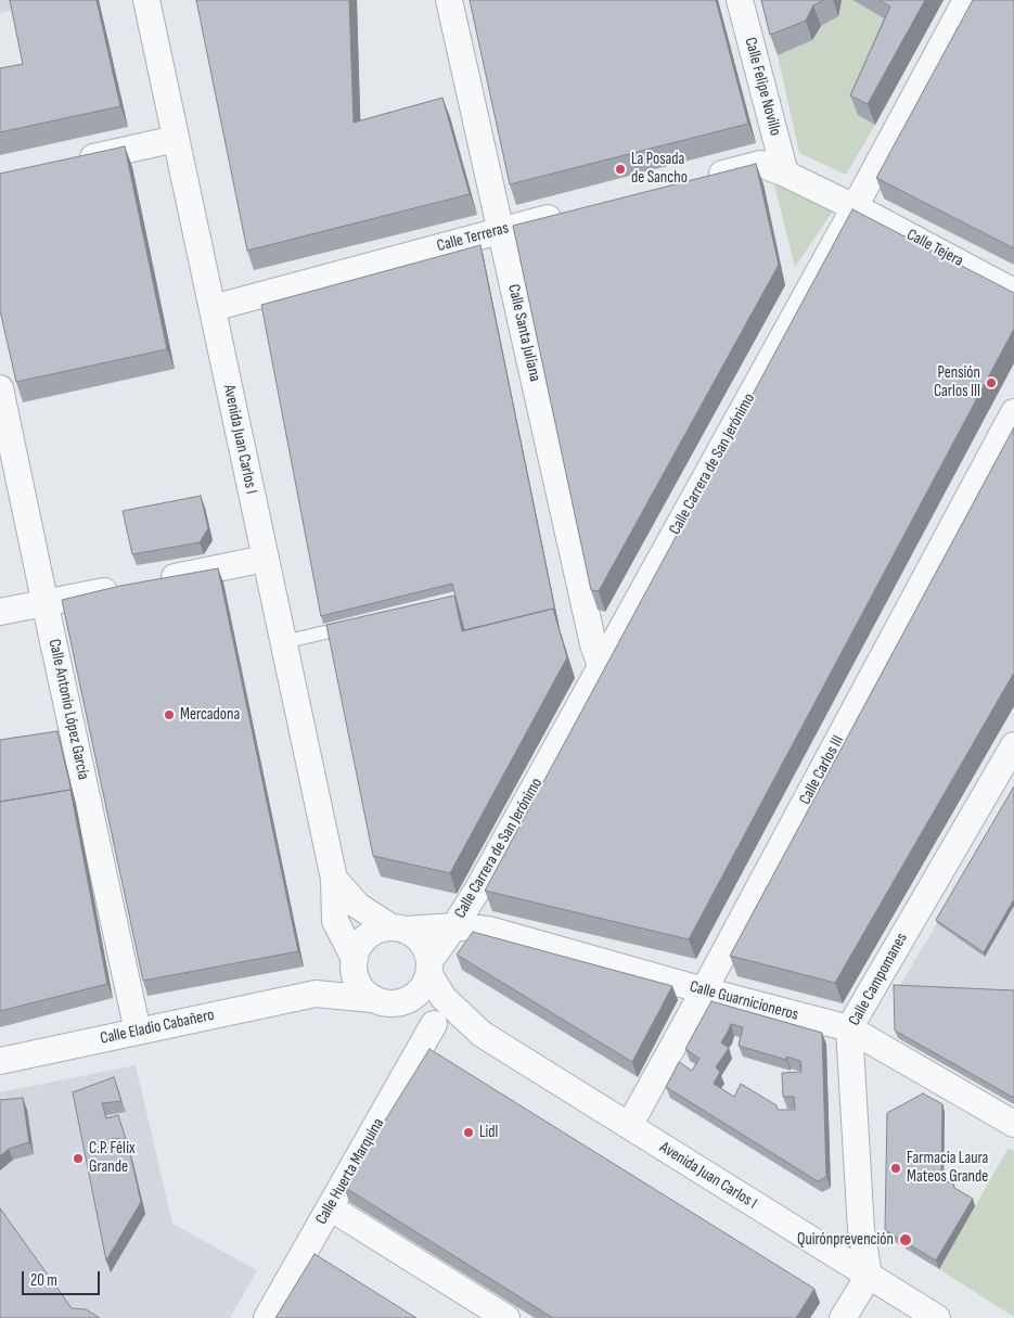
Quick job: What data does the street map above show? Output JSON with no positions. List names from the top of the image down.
{
  "streets": {
    "street": [
      "Calle Felipe Novillo",
      "Calle Terreras",
      "Calle Tejera",
      "Calle Santa Juliana",
      "Avenida Juan Carlos I",
      "Calle Carrera de San Jerónimo",
      "Calle Antonio López García",
      "Calle Carlos III",
      "Calle Campomanes",
      "Calle Guarnicioneros",
      "Calle Eladio Cabañero",
      "Calle Huerta Marquina"
    ]
  },
  "crossings": [
    ["Calle Terreras", "Calle Santa Juliana"],
    ["Calle Terreras", "Avenida Juan Carlos I"],
    ["Calle Tejera", "Calle Carrera de San Jerónimo"],
    ["Calle Santa Juliana", "Calle Carrera de San Jerónimo"],
    ["Avenida Juan Carlos I", "Calle Carrera de San Jerónimo"],
    ["Avenida Juan Carlos I", "Calle Carlos III"],
    ["Avenida Juan Carlos I", "Calle Campomanes"],
    ["Avenida Juan Carlos I", "Calle Eladio Cabañero"],
    ["Avenida Juan Carlos I", "Calle Huerta Marquina"],
    ["Calle Carrera de San Jerónimo", "Calle Guarnicioneros"],
    ["Calle Carrera de San Jerónimo", "Calle Eladio Cabañero"],
    ["Calle Antonio López García", "Calle Eladio Cabañero"],
    ["Calle Carlos III", "Calle Guarnicioneros"],
    ["Calle Campomanes", "Calle Guarnicioneros"]
  ],
  "places": [
    "La Posada de Sancho",
    "Pensión Carlos III",
    "Mercadona",
    "Lidl",
    "C.P. Félix Grande",
    "Farmacia Laura Mateos Grande",
    "Quirónprevención"
  ],
  "scale_bar": "20 m"
}
